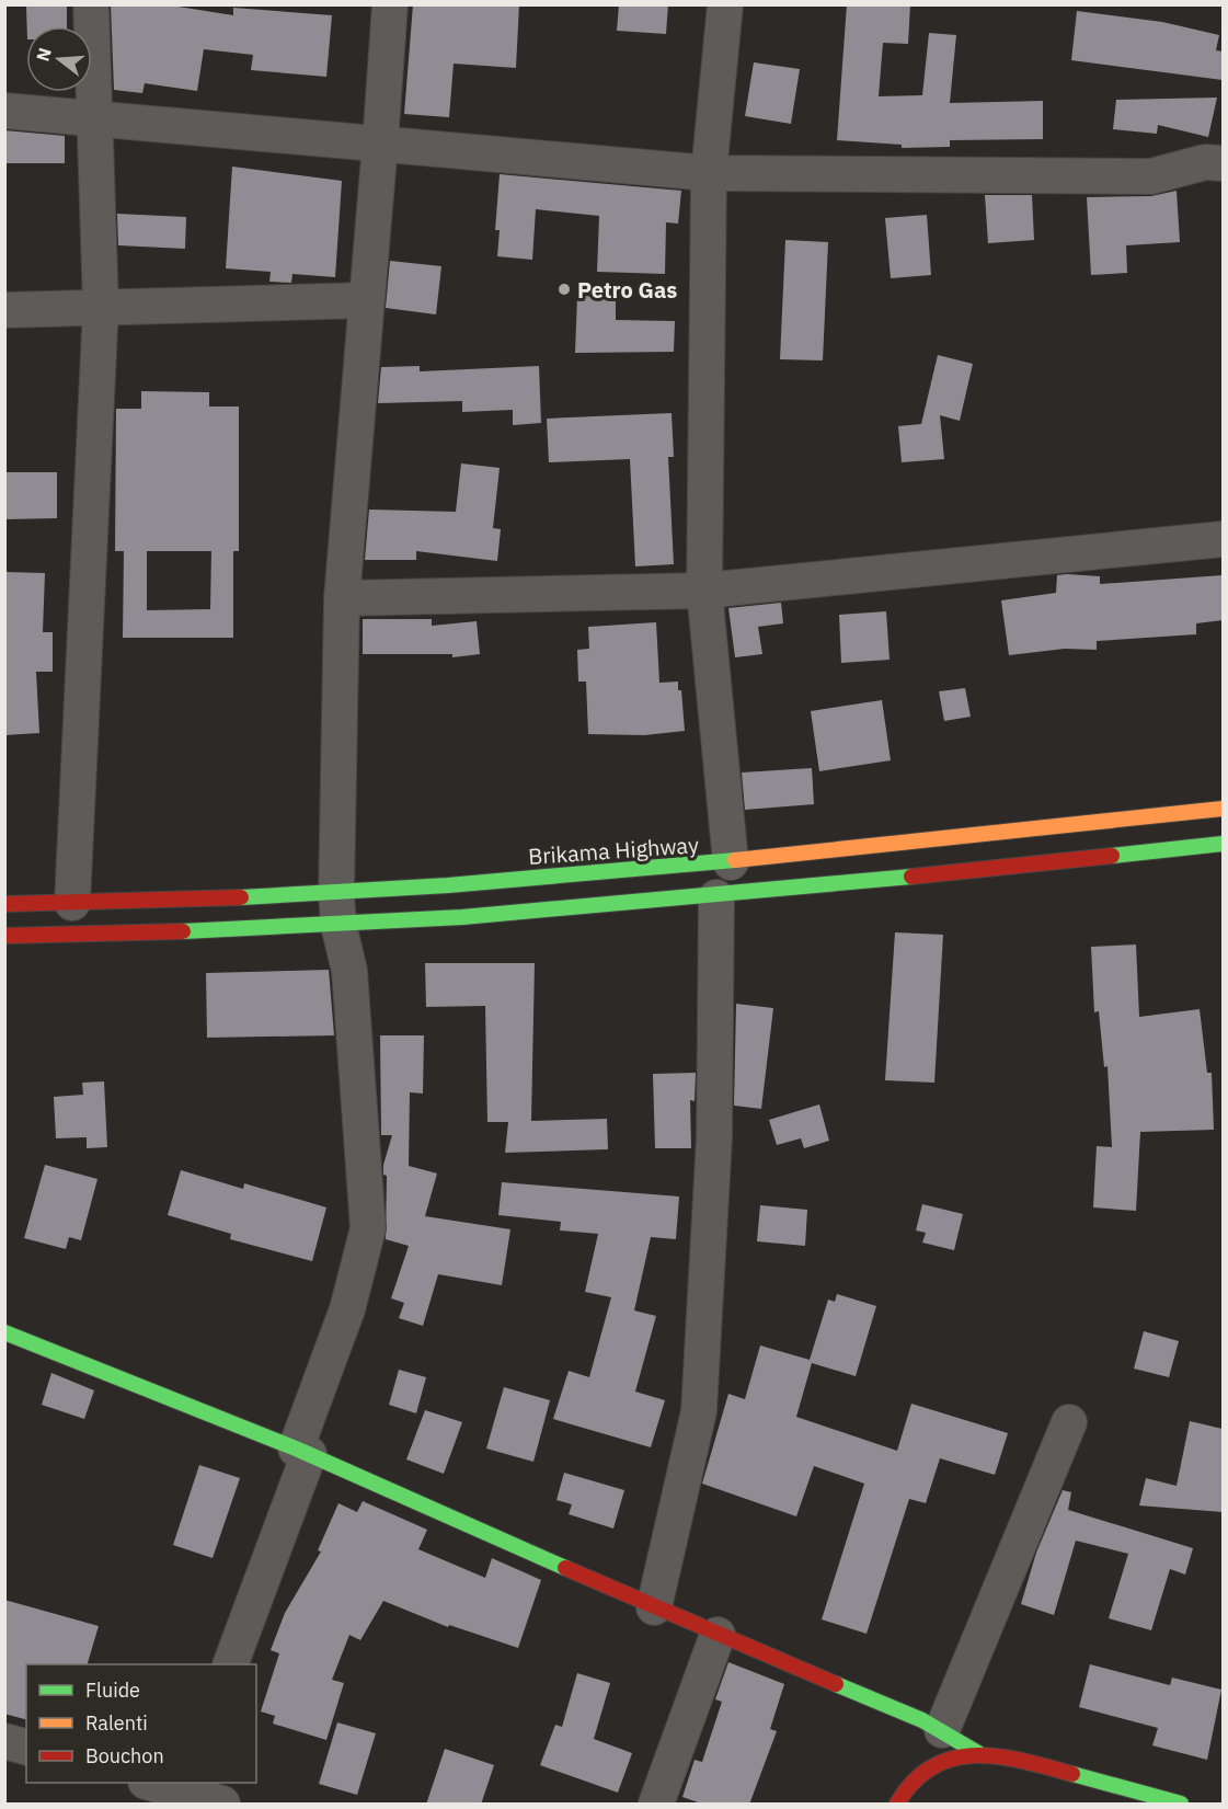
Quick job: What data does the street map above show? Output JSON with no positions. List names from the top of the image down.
{
  "streets": {
    "main road": ["Brikama Highway"]
  },
  "places": ["Petro Gas"],
  "legend": ["Fluide", "Ralenti", "Bouchon"],
  "north": "left"
}
